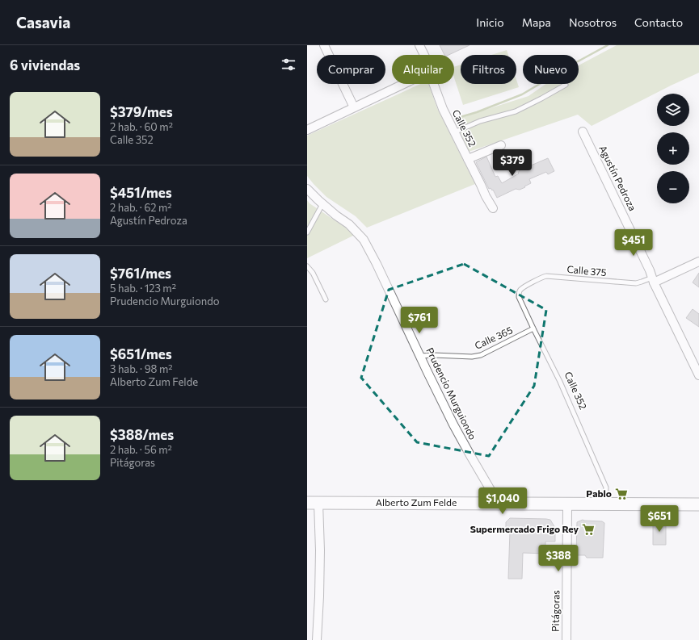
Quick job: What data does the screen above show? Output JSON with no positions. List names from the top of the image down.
{
  "streets": {
    "street": [
      "Calle 352",
      "Agustín Pedroza",
      "Prudencio Murguiondo",
      "Alberto Zum Felde",
      "Pitágoras"
    ],
    "lane": ["Calle 375", "Calle 365"]
  },
  "crossings": [
    ["Calle 352", "Calle 375"],
    ["Calle 352", "Calle 365"],
    ["Calle 352", "Alberto Zum Felde"],
    ["Agustín Pedroza", "Calle 375"],
    ["Calle 365", "Prudencio Murguiondo"],
    ["Prudencio Murguiondo", "Alberto Zum Felde"],
    ["Alberto Zum Felde", "Pitágoras"]
  ],
  "places": {
    "supermarket": ["Pablo", "Supermercado Frigo Rey"]
  },
  "page": {
    "header": "Casavia",
    "nav": [
      "Inicio",
      "Mapa",
      "Nosotros",
      "Contacto"
    ],
    "heading": "6 viviendas",
    "chip": [
      "Comprar",
      "Alquilar",
      "Filtros",
      "Nuevo"
    ],
    "list": [
      {
        "name": "$379/mes",
        "note": "2 hab. · 60 m² · Calle 352"
      },
      {
        "name": "$451/mes",
        "note": "2 hab. · 62 m² · Agustín Pedroza"
      },
      {
        "name": "$761/mes",
        "note": "5 hab. · 123 m² · Prudencio Murguiondo"
      },
      {
        "name": "$651/mes",
        "note": "3 hab. · 98 m² · Alberto Zum Felde"
      },
      {
        "name": "$388/mes",
        "note": "2 hab. · 56 m² · Pitágoras"
      }
    ],
    "map_buttons": ["+", "−"],
    "price": [
      "$379",
      "$451",
      "$761",
      "$1,040",
      "$651",
      "$388"
    ]
  }
}
